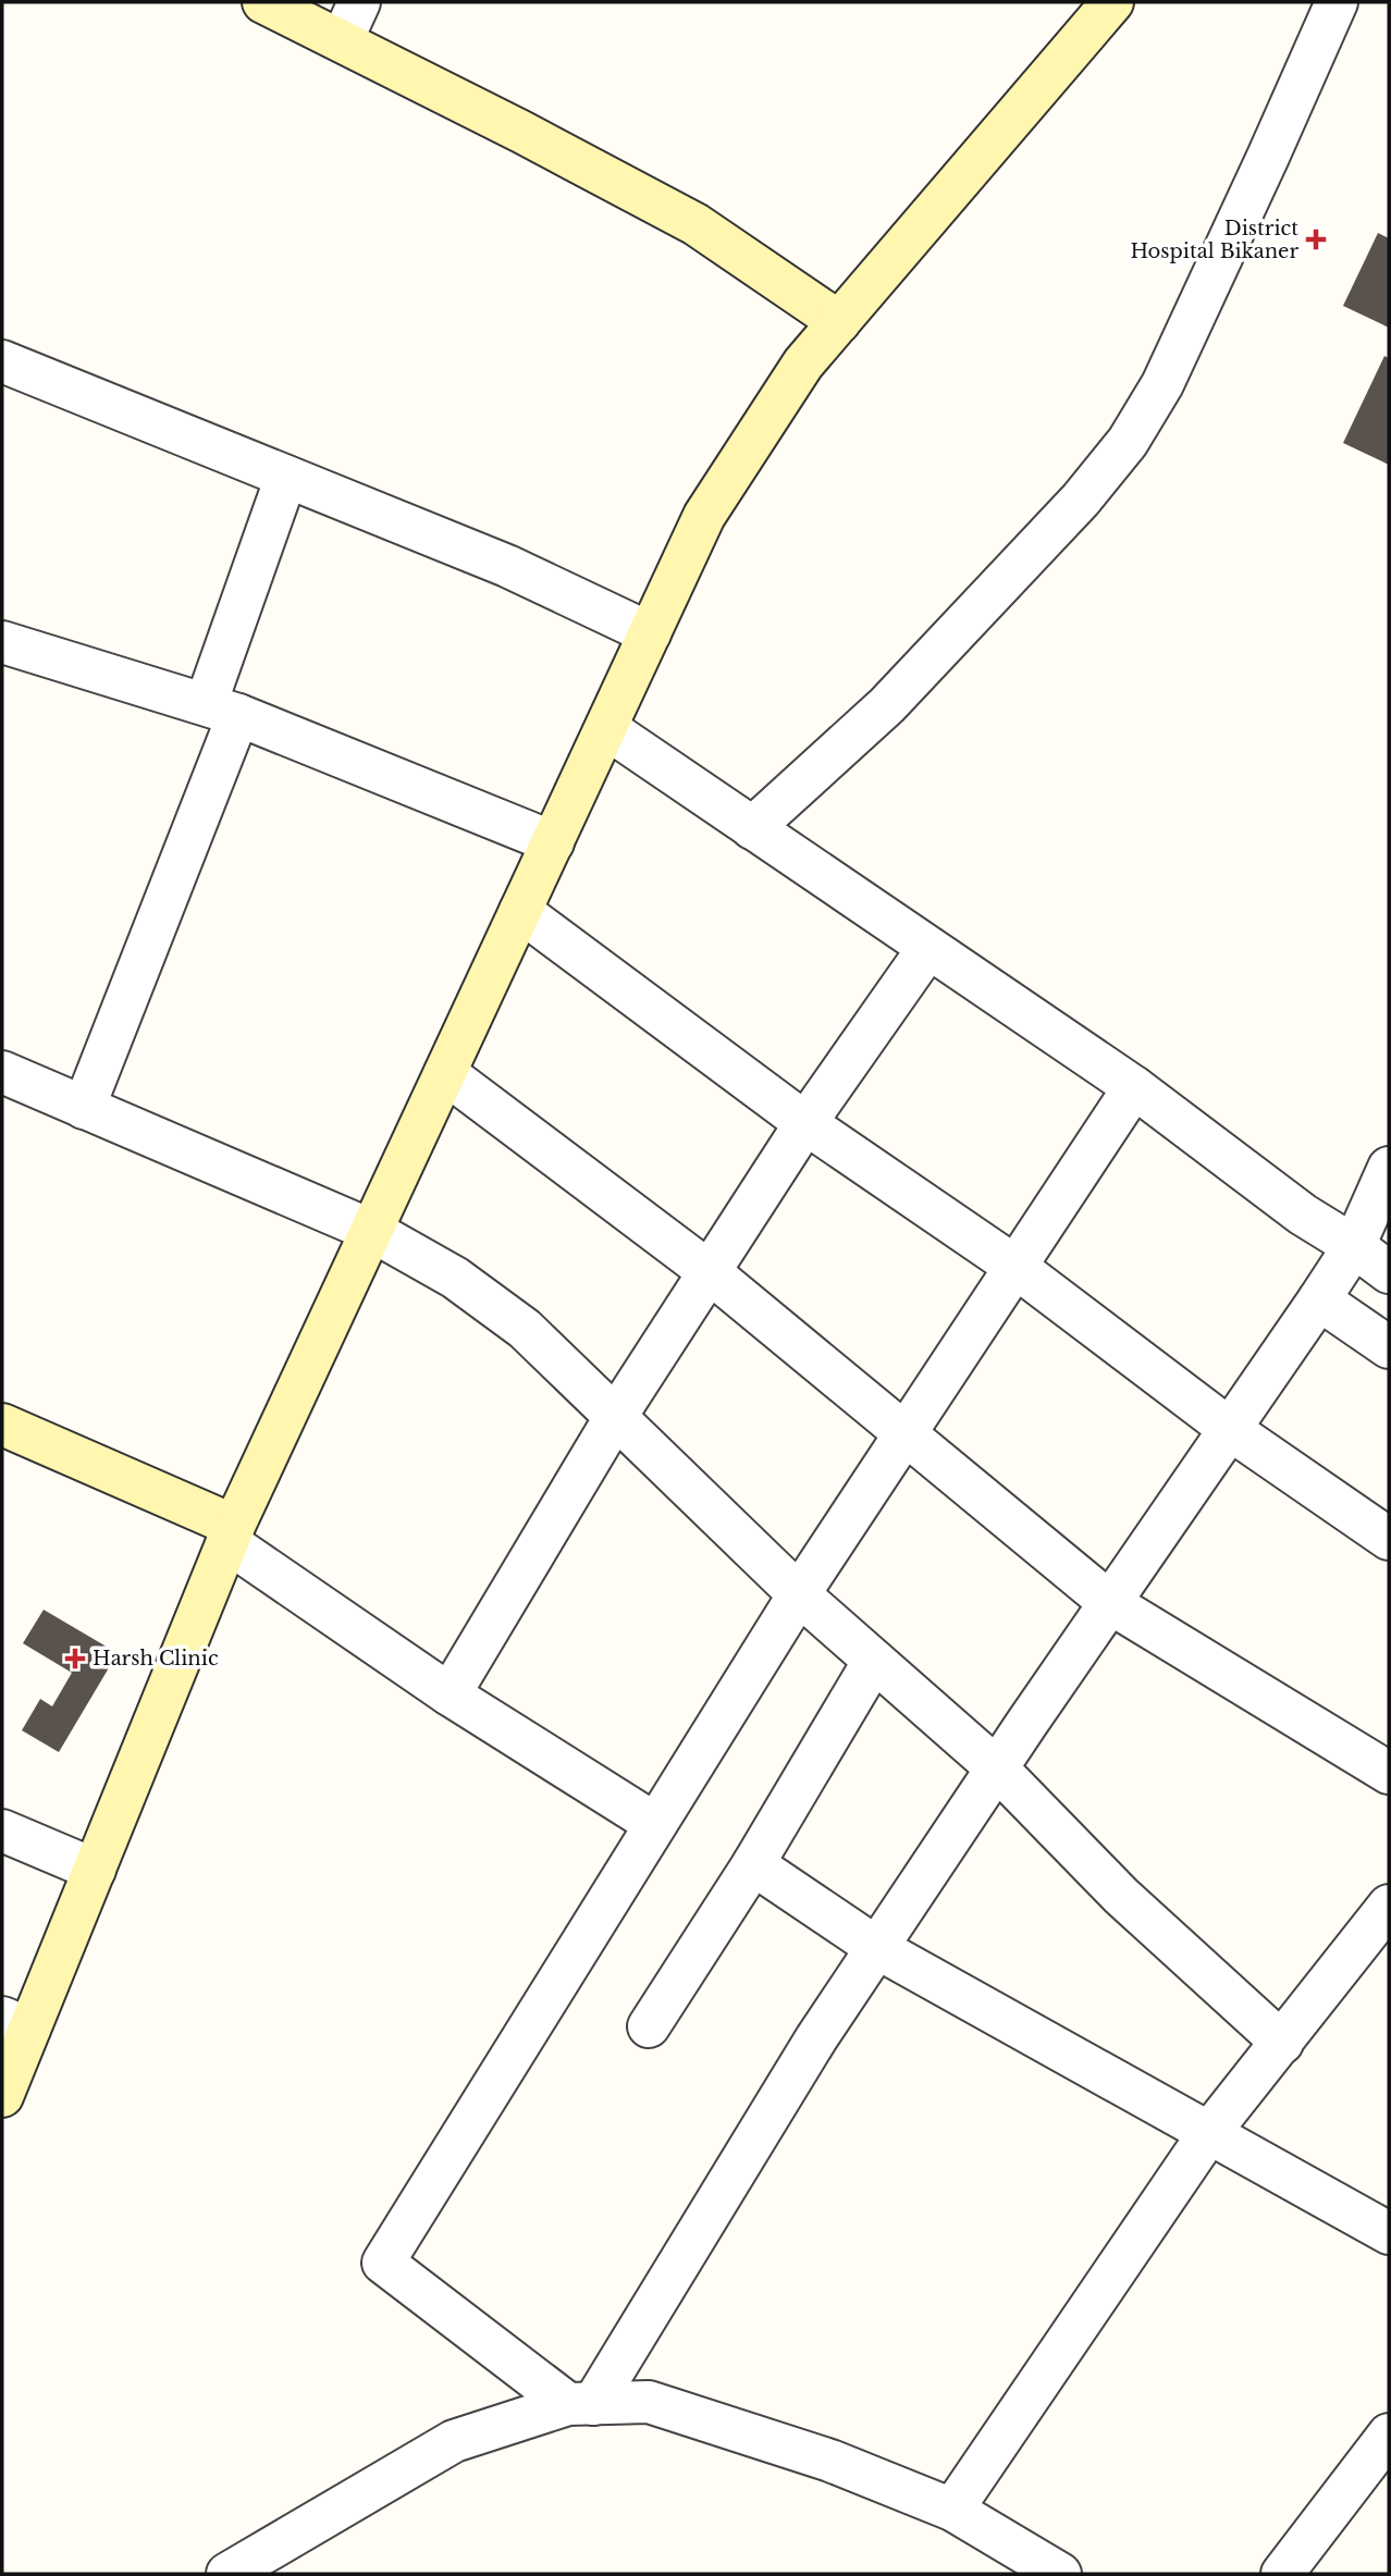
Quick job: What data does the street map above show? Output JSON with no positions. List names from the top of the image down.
{
  "places": {
    "health": ["District Hospital Bikaner", "Harsh Clinic"]
  }
}
